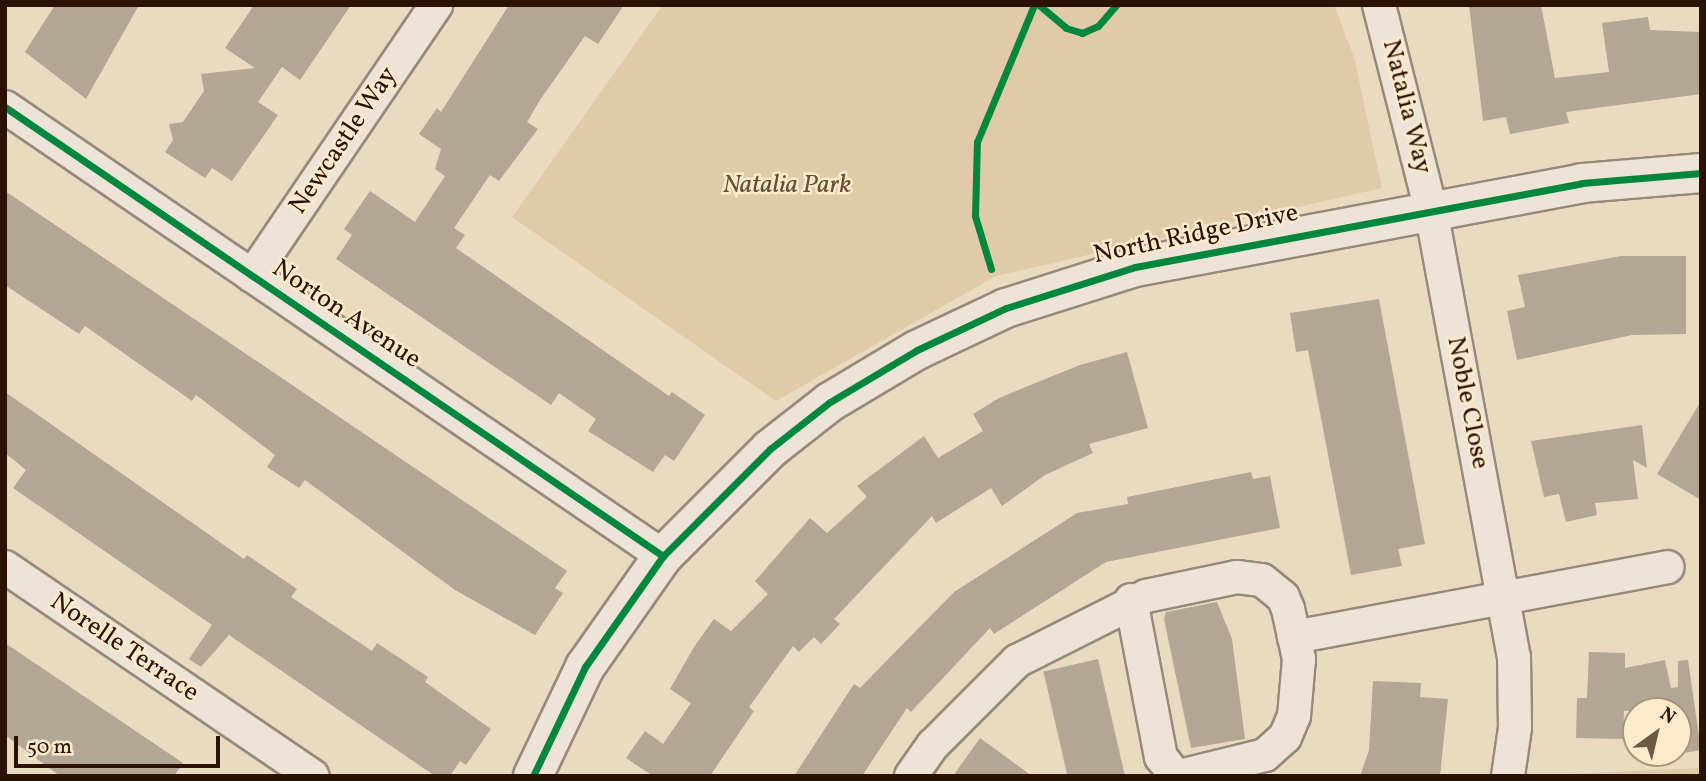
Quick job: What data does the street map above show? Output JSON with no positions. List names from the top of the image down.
{
  "streets": {
    "street": [
      "Natalia Way",
      "Newcastle Way",
      "North Ridge Drive",
      "Norton Avenue",
      "Noble Close",
      "Norelle Terrace"
    ]
  },
  "crossings": [
    ["Natalia Way", "North Ridge Drive"],
    ["Natalia Way", "Noble Close"],
    ["Newcastle Way", "Norton Avenue"],
    ["North Ridge Drive", "Norton Avenue"],
    ["North Ridge Drive", "Noble Close"]
  ],
  "parks": ["Natalia Park"],
  "scale_bar": "50 m",
  "north": "top right"
}
